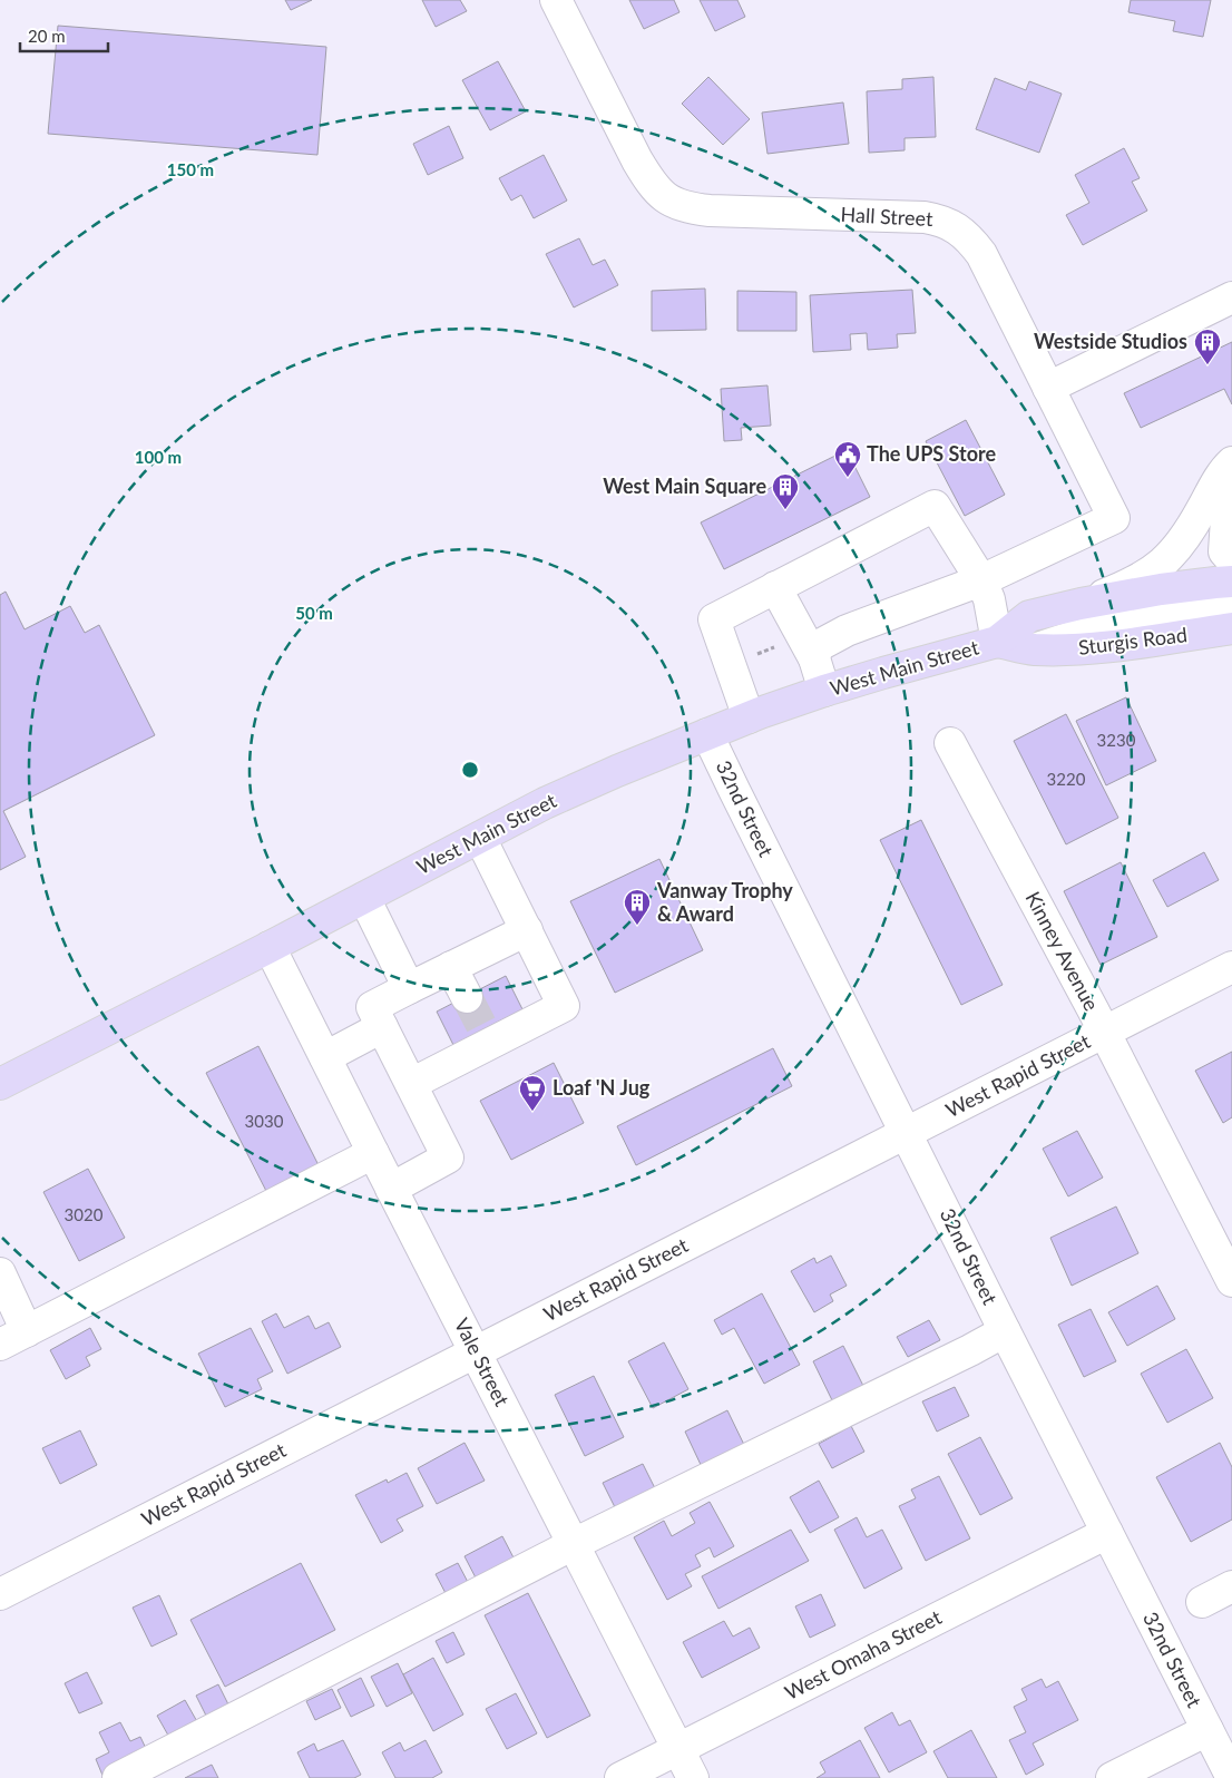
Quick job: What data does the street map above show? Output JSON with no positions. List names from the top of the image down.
{
  "streets": {
    "main road": ["Sturgis Road", "West Main Street"],
    "street": [
      "Hall Street",
      "32nd Street",
      "Kinney Avenue",
      "West Rapid Street",
      "Vale Street",
      "West Omaha Street"
    ]
  },
  "crossings": [
    ["Sturgis Road", "West Main Street"],
    ["West Main Street", "32nd Street"],
    ["West Main Street", "Vale Street"],
    ["32nd Street", "West Rapid Street"],
    ["32nd Street", "West Omaha Street"],
    ["Kinney Avenue", "West Rapid Street"],
    ["West Rapid Street", "Vale Street"],
    ["Vale Street", "West Omaha Street"]
  ],
  "places": {
    "building": ["Westside Studios", "West Main Square", "Vanway Trophy & Award"],
    "public building": ["The UPS Store"],
    "supermarket": ["Loaf 'N Jug"]
  },
  "house_numbers": [
    "3230",
    "3220",
    "3030",
    "3020"
  ],
  "scale_bar": "20 m",
  "rings": ["150 m", "100 m", "50 m"]
}
